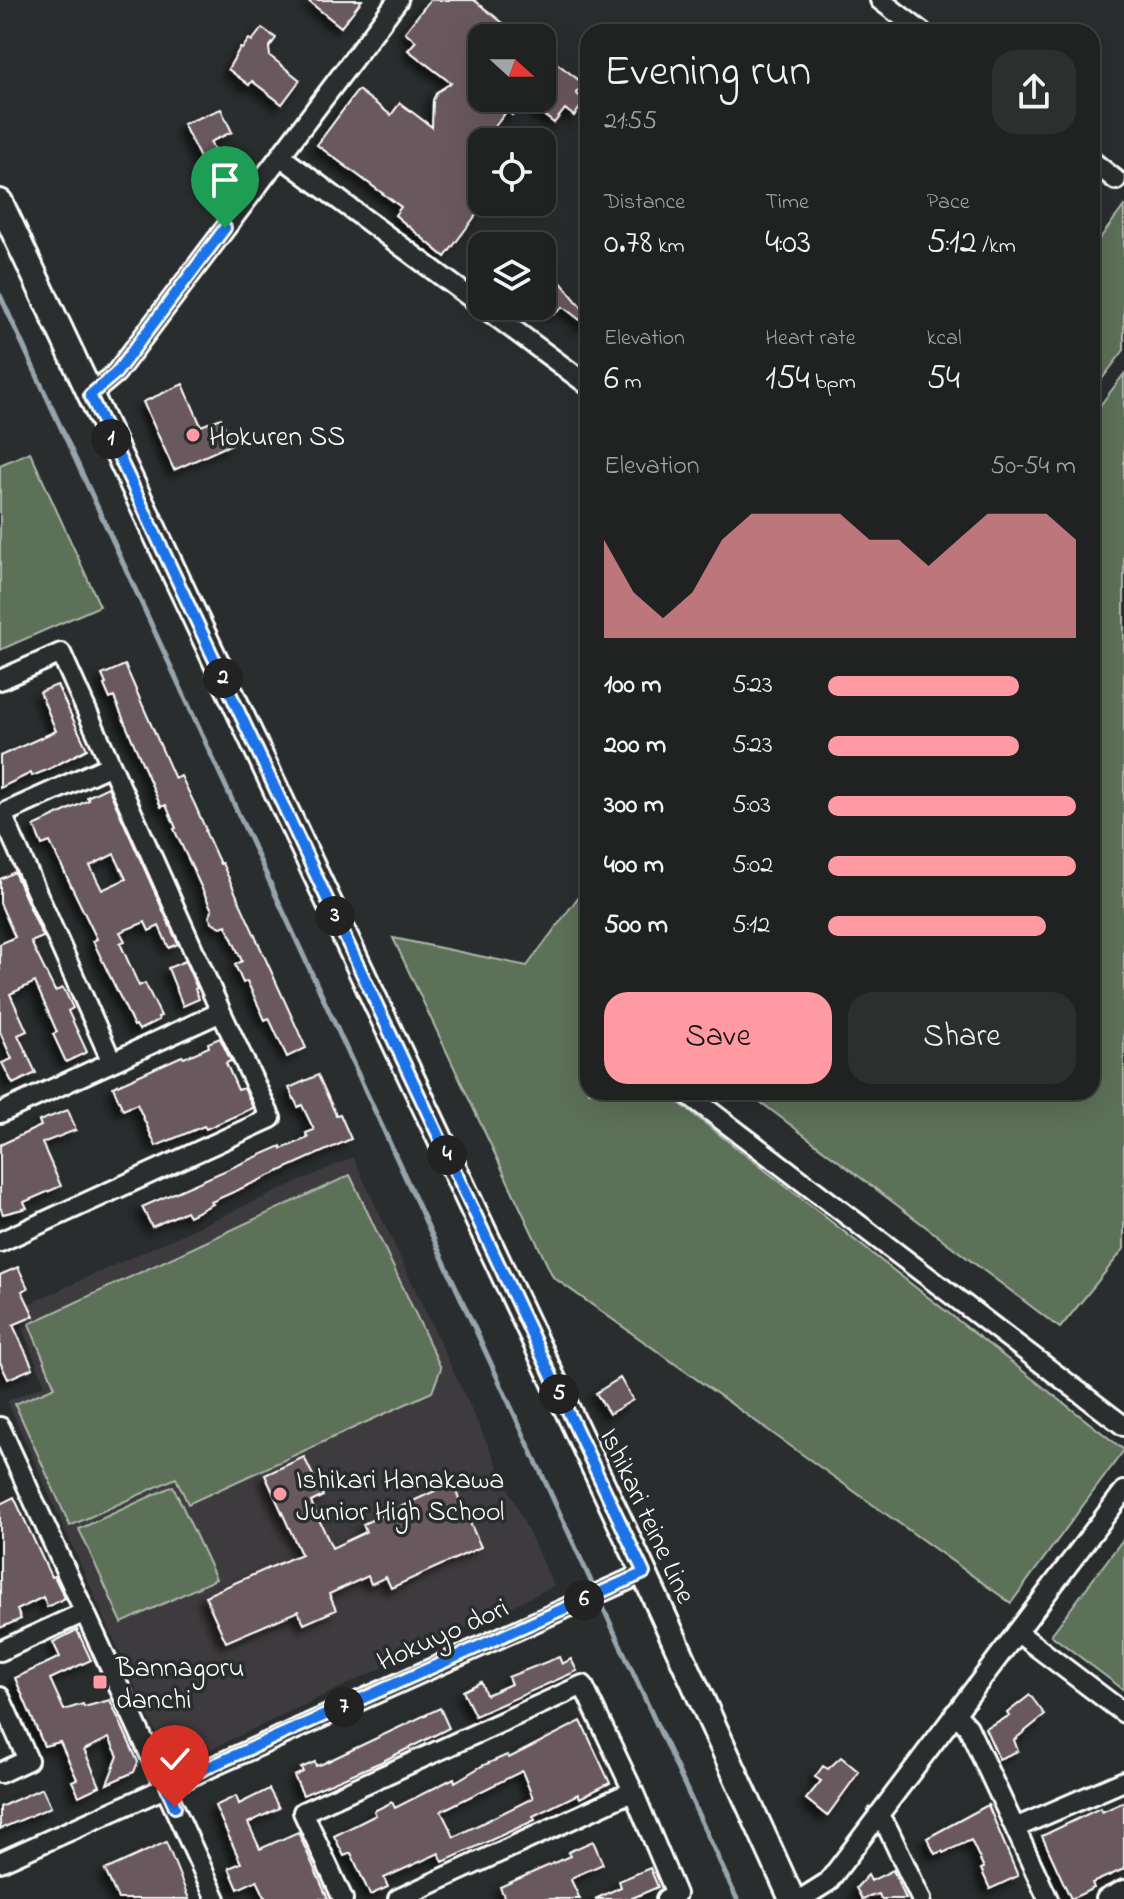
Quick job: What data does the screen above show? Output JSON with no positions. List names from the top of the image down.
{
  "streets": {
    "main road": ["Ishikari teine Line"],
    "street": ["Hokuyo dori"]
  },
  "crossings": [
    ["Ishikari teine Line", "Hokuyo dori"]
  ],
  "places": {
    "other": ["Hokuren SS", "Ishikari Hanakawa Junior High School"],
    "transit": ["Bannagoru danchi"]
  },
  "north": "right",
  "page": {
    "heading": ["Evening run", "21:55"],
    "stats": [
      ["Distance", "0.78 km"],
      ["Time", "4:03"],
      ["Pace", "5:12 /km"],
      ["Elevation", "6 m"],
      ["Heart rate", "154 bpm"],
      ["kcal", "54"]
    ],
    "pins": [
      "1",
      "2",
      "3",
      "4",
      "5",
      "6",
      "7"
    ],
    "chart": ["Elevation", "50–54 m"],
    "list": [
      {
        "name": "100 m",
        "note": "5:23"
      },
      {
        "name": "200 m",
        "note": "5:23"
      },
      {
        "name": "300 m",
        "note": "5:03"
      },
      {
        "name": "400 m",
        "note": "5:02"
      },
      {
        "name": "500 m",
        "note": "5:12"
      }
    ],
    "buttons": ["Save", "Share"]
  }
}
